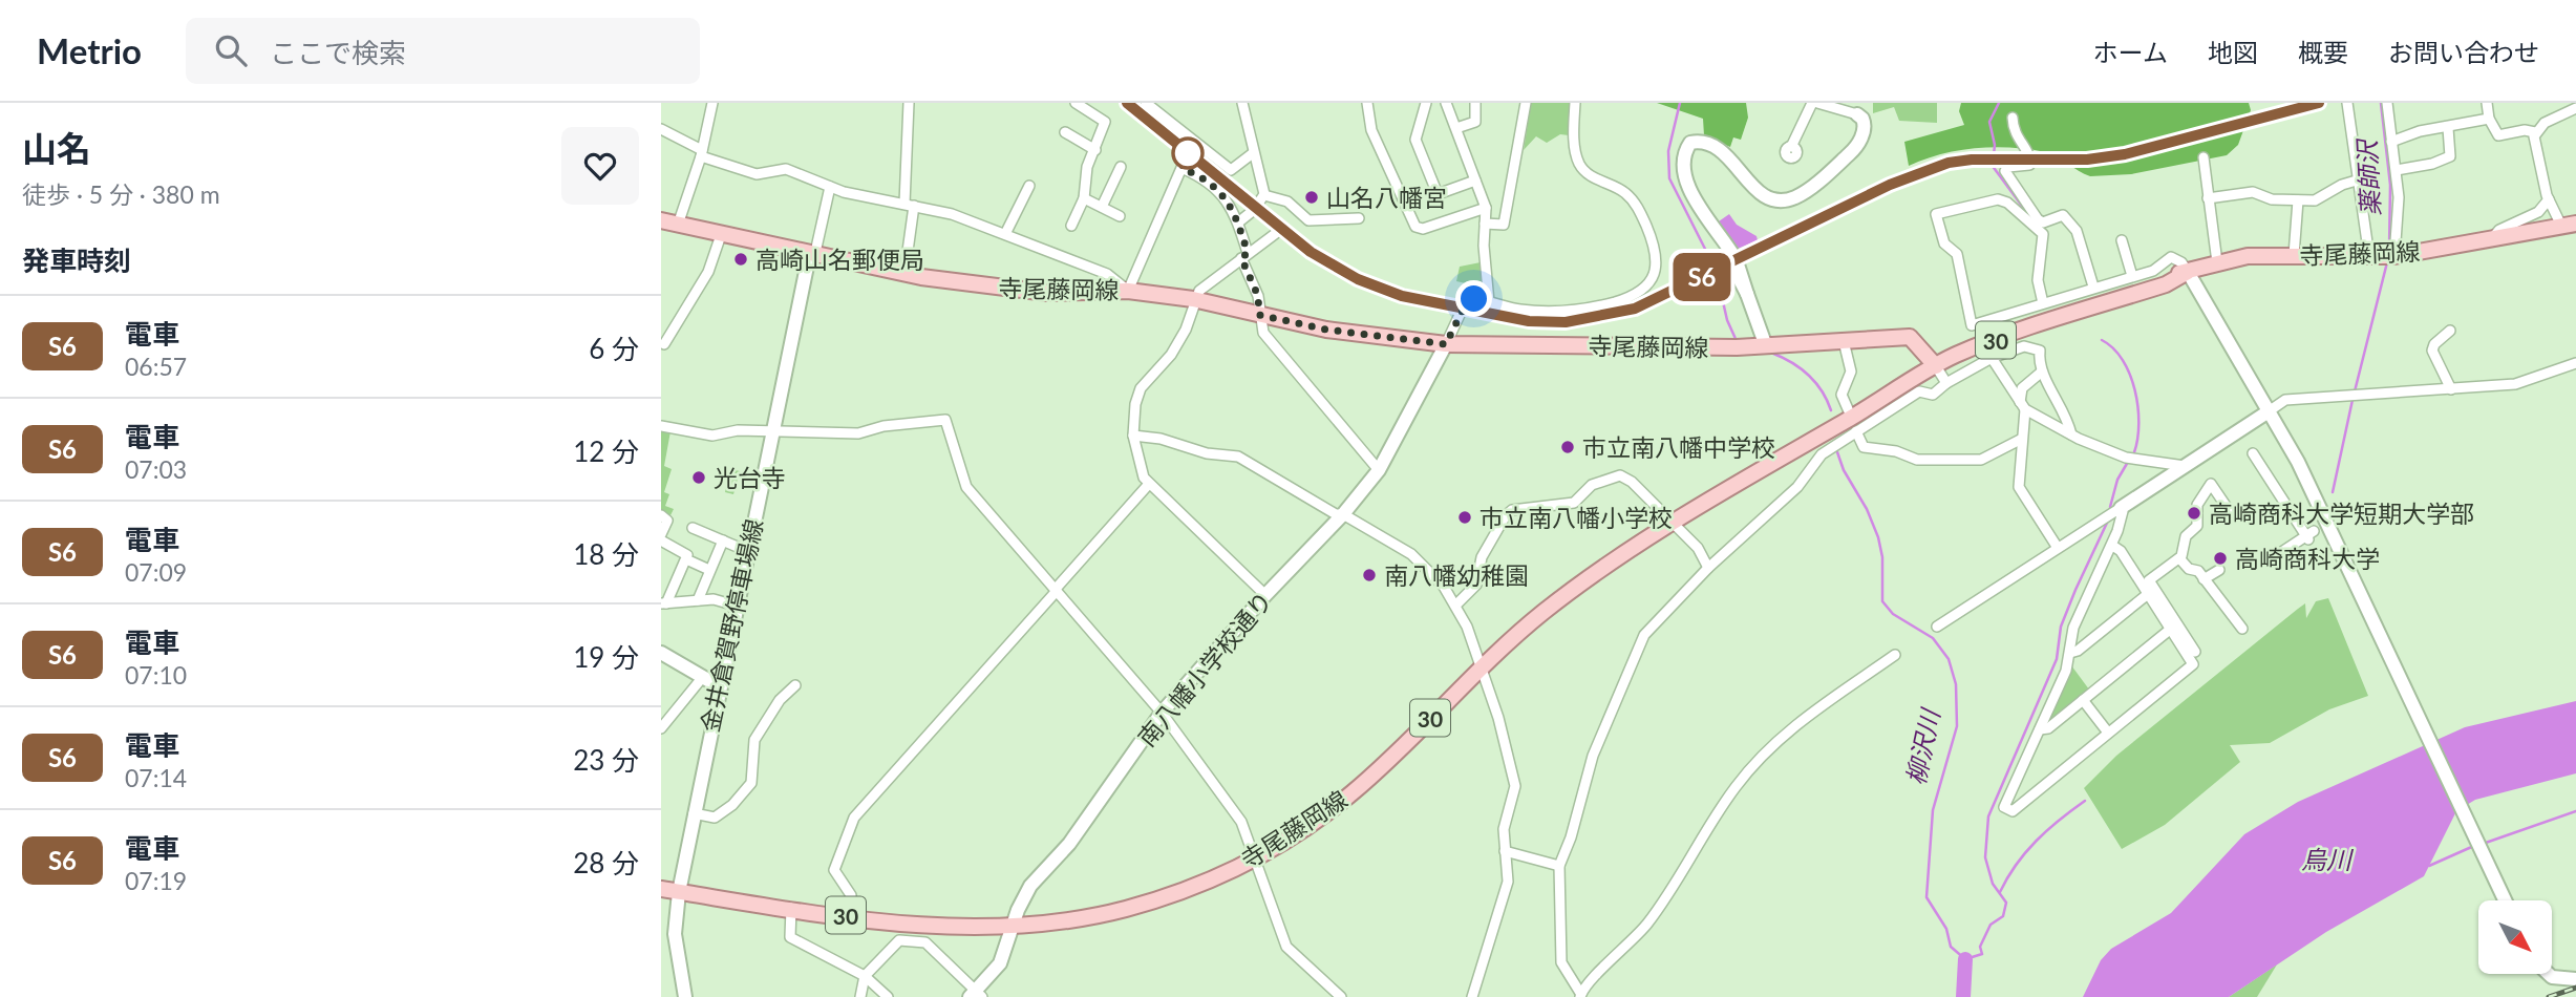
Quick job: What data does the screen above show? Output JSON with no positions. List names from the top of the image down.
{
  "streets": {
    "main road": ["寺尾藤岡線", "30"],
    "street": ["金井倉賀野停車場線", "南八幡小学校通り"]
  },
  "crossings": [
    ["寺尾藤岡線", "金井倉賀野停車場線"],
    ["寺尾藤岡線", "南八幡小学校通り"]
  ],
  "water": ["薬師沢", "柳沢川", "烏川"],
  "places": [
    "山名八幡宮",
    "高崎山名郵便局",
    "市立南八幡中学校",
    "光台寺",
    "高崎商科大学短期大学部",
    "市立南八幡小学校",
    "高崎商科大学",
    "南八幡幼稚園"
  ],
  "north": "bottom right",
  "page": {
    "header": "Metrio",
    "search": "ここで検索",
    "nav": [
      "ホーム",
      "地図",
      "概要",
      "お問い合わせ"
    ],
    "heading": [
      ["山名", "徒歩 · 5 分 · 380 m"],
      "発車時刻"
    ],
    "on_map": "S6",
    "list": [
      {
        "mark": "S6",
        "name": "電車",
        "note": "06:57",
        "value": "6 分"
      },
      {
        "mark": "S6",
        "name": "電車",
        "note": "07:03",
        "value": "12 分"
      },
      {
        "mark": "S6",
        "name": "電車",
        "note": "07:09",
        "value": "18 分"
      },
      {
        "mark": "S6",
        "name": "電車",
        "note": "07:10",
        "value": "19 分"
      },
      {
        "mark": "S6",
        "name": "電車",
        "note": "07:14",
        "value": "23 分"
      },
      {
        "mark": "S6",
        "name": "電車",
        "note": "07:19",
        "value": "28 分"
      }
    ]
  }
}
